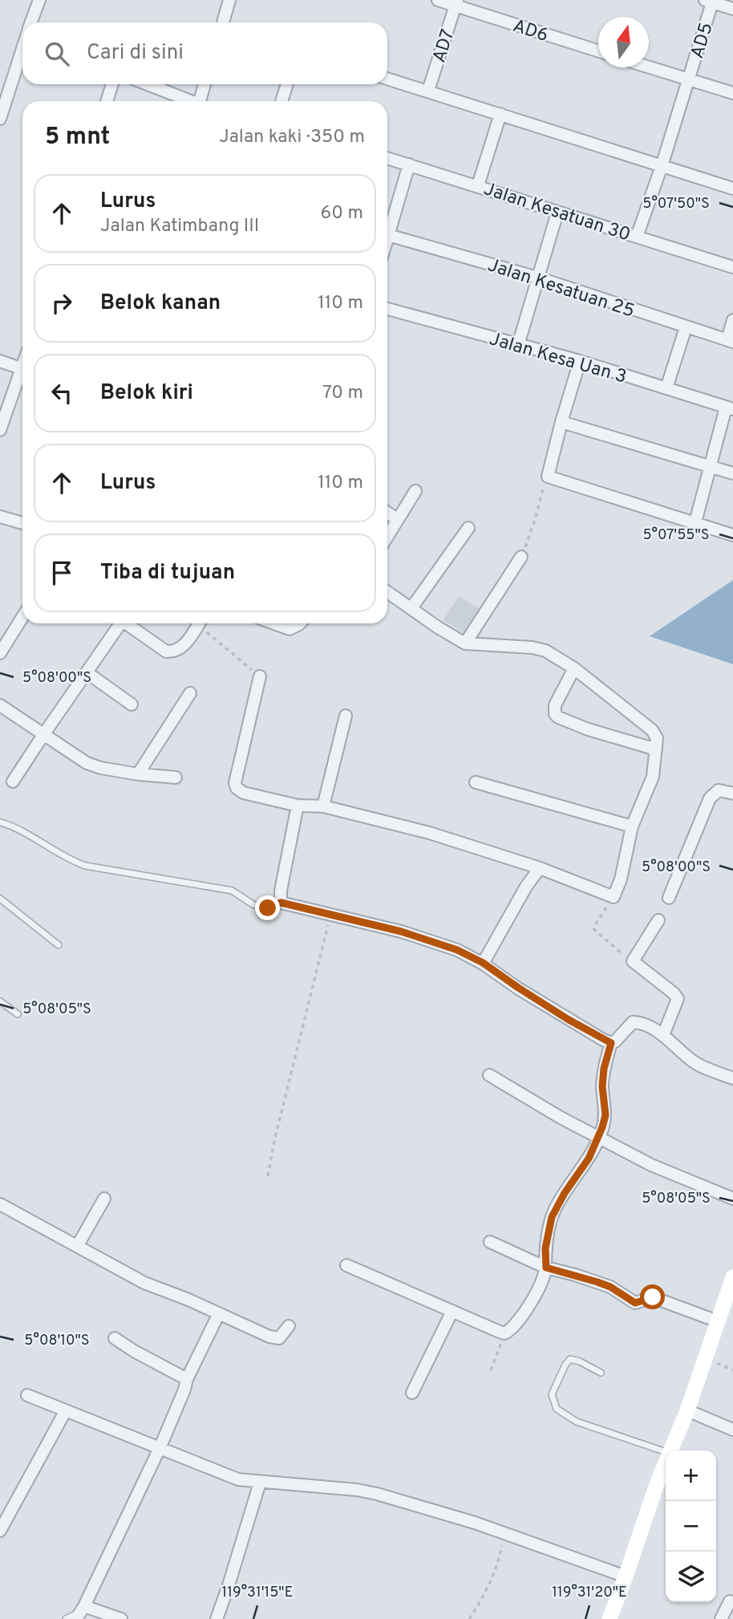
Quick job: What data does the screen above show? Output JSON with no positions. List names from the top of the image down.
{
  "streets": {
    "street": [
      "AD6",
      "AD5",
      "AD7",
      "Jalan Kesatuan 30",
      "Jalan Kesatuan 25",
      "Jalan Kesa Uan 3"
    ]
  },
  "crossings": [
    ["AD6", "AD7"],
    ["AD5", "Jalan Kesatuan 30"]
  ],
  "north": "top",
  "page": {
    "search": "Cari di sini",
    "heading": ["5 mnt", "Jalan kaki · 350 m"],
    "list": [
      ["Lurus", "Jalan Katimbang III", "60 m"],
      ["Belok kanan", "110 m"],
      ["Belok kiri", "70 m"],
      ["Lurus", "110 m"],
      "Tiba di tujuan"
    ],
    "map_buttons": ["+", "−"]
  },
  "coordinates": [
    "5°07'50\"S",
    "5°07'55\"S",
    "5°08'00\"S",
    "5°08'05\"S",
    "5°08'10\"S",
    "119°31'15\"E",
    "119°31'20\"E"
  ]
}
